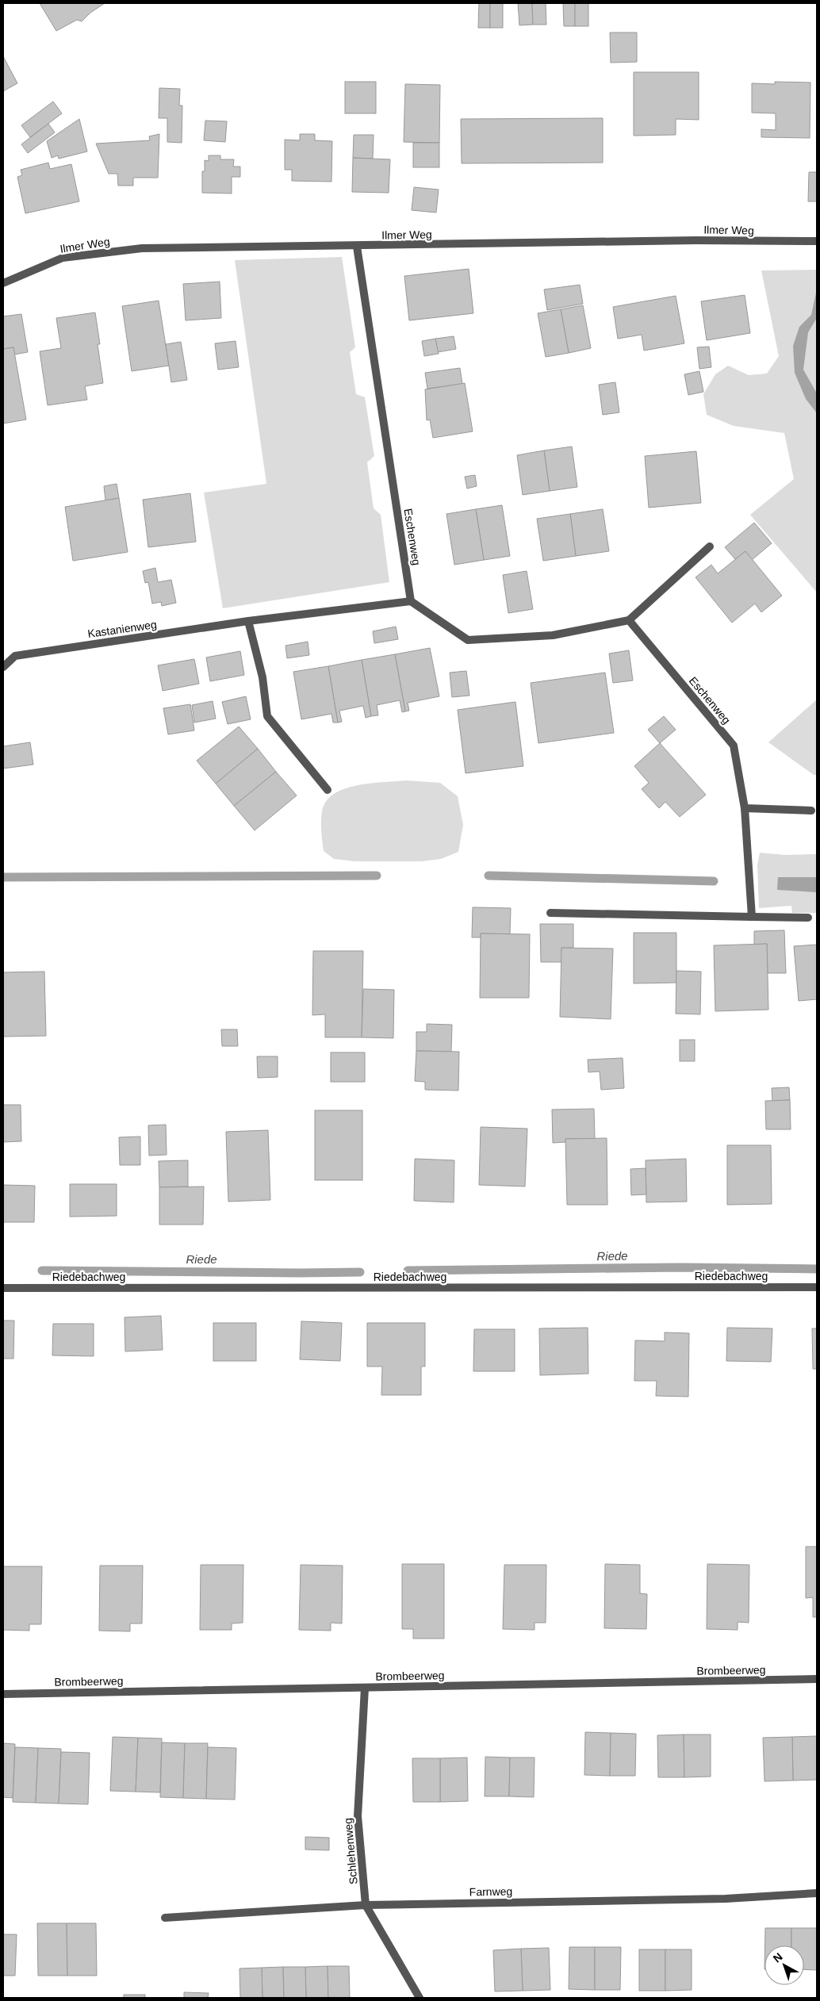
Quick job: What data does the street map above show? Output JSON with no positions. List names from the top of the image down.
{
  "streets": {
    "street": [
      "Ilmer Weg",
      "Eschenweg",
      "Kastanienweg",
      "Riedebachweg",
      "Brombeerweg",
      "Schlehenweg",
      "Farnweg"
    ]
  },
  "crossings": [
    ["Ilmer Weg", "Eschenweg"],
    ["Eschenweg", "Kastanienweg"],
    ["Brombeerweg", "Schlehenweg"],
    ["Schlehenweg", "Farnweg"]
  ],
  "water": ["Riede"],
  "north": "top left"
}
